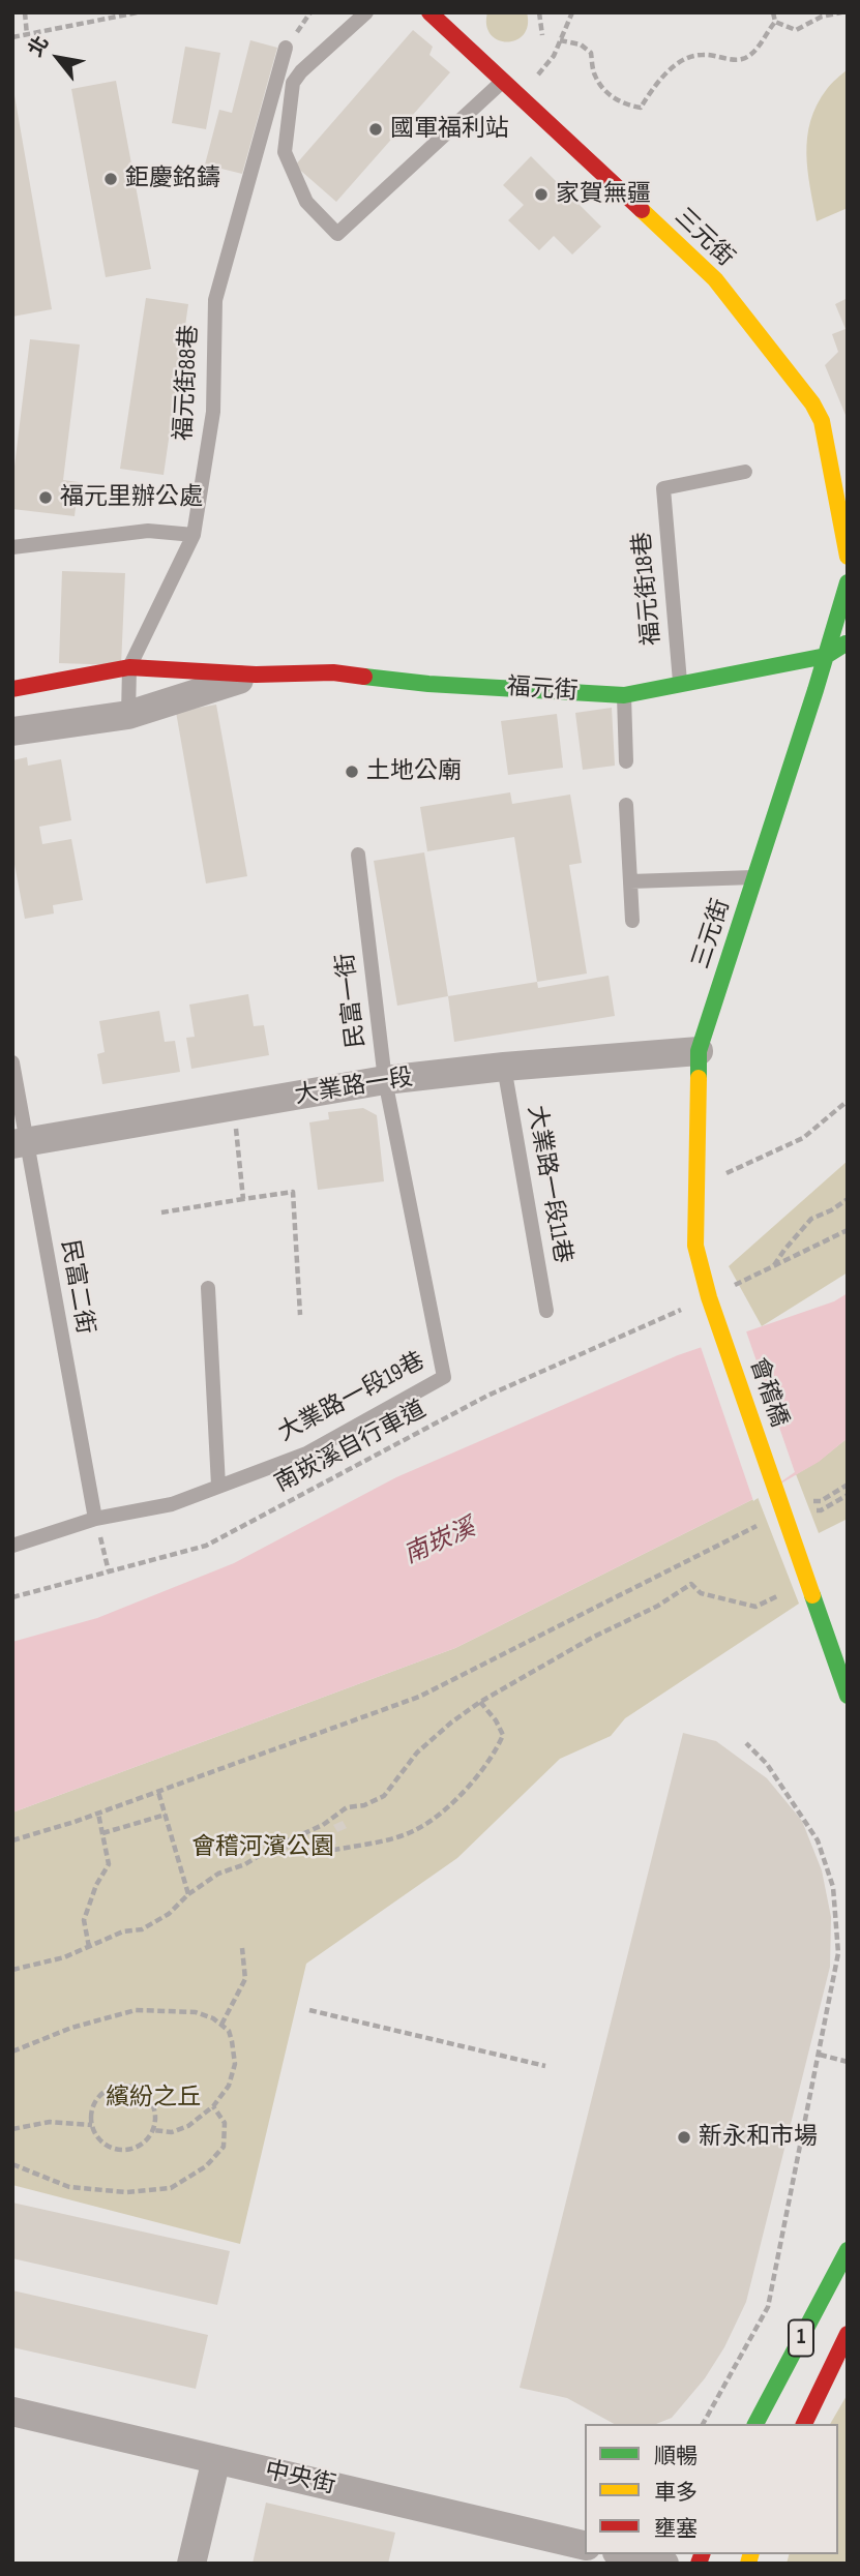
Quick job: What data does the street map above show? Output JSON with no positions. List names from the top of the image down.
{
  "streets": {
    "street": [
      "三元街",
      "福元街",
      "大業路一段",
      "會稽橋",
      "1",
      "中央街"
    ],
    "lane": [
      "福元街88巷",
      "福元街18巷",
      "民富一街",
      "大業路一段11巷",
      "民富二街",
      "大業路一段19巷"
    ],
    "path": ["南崁溪自行車道"]
  },
  "crossings": [
    ["三元街", "福元街"],
    ["三元街", "大業路一段"],
    ["三元街", "會稽橋"],
    ["福元街88巷", "福元街"],
    ["福元街18巷", "福元街"],
    ["民富一街", "大業路一段"],
    ["民富一街", "大業路一段19巷"],
    ["大業路一段", "大業路一段11巷"],
    ["大業路一段", "民富二街"],
    ["民富二街", "大業路一段19巷"]
  ],
  "water": ["南崁溪"],
  "parks": ["會稽河濱公園", "繽紛之丘"],
  "places": [
    "國軍福利站",
    "鉅慶銘鑄",
    "家賀無疆",
    "福元里辦公處",
    "土地公廟",
    "新永和市場"
  ],
  "legend": ["順暢", "車多", "壅塞"],
  "north": "top left"
}
